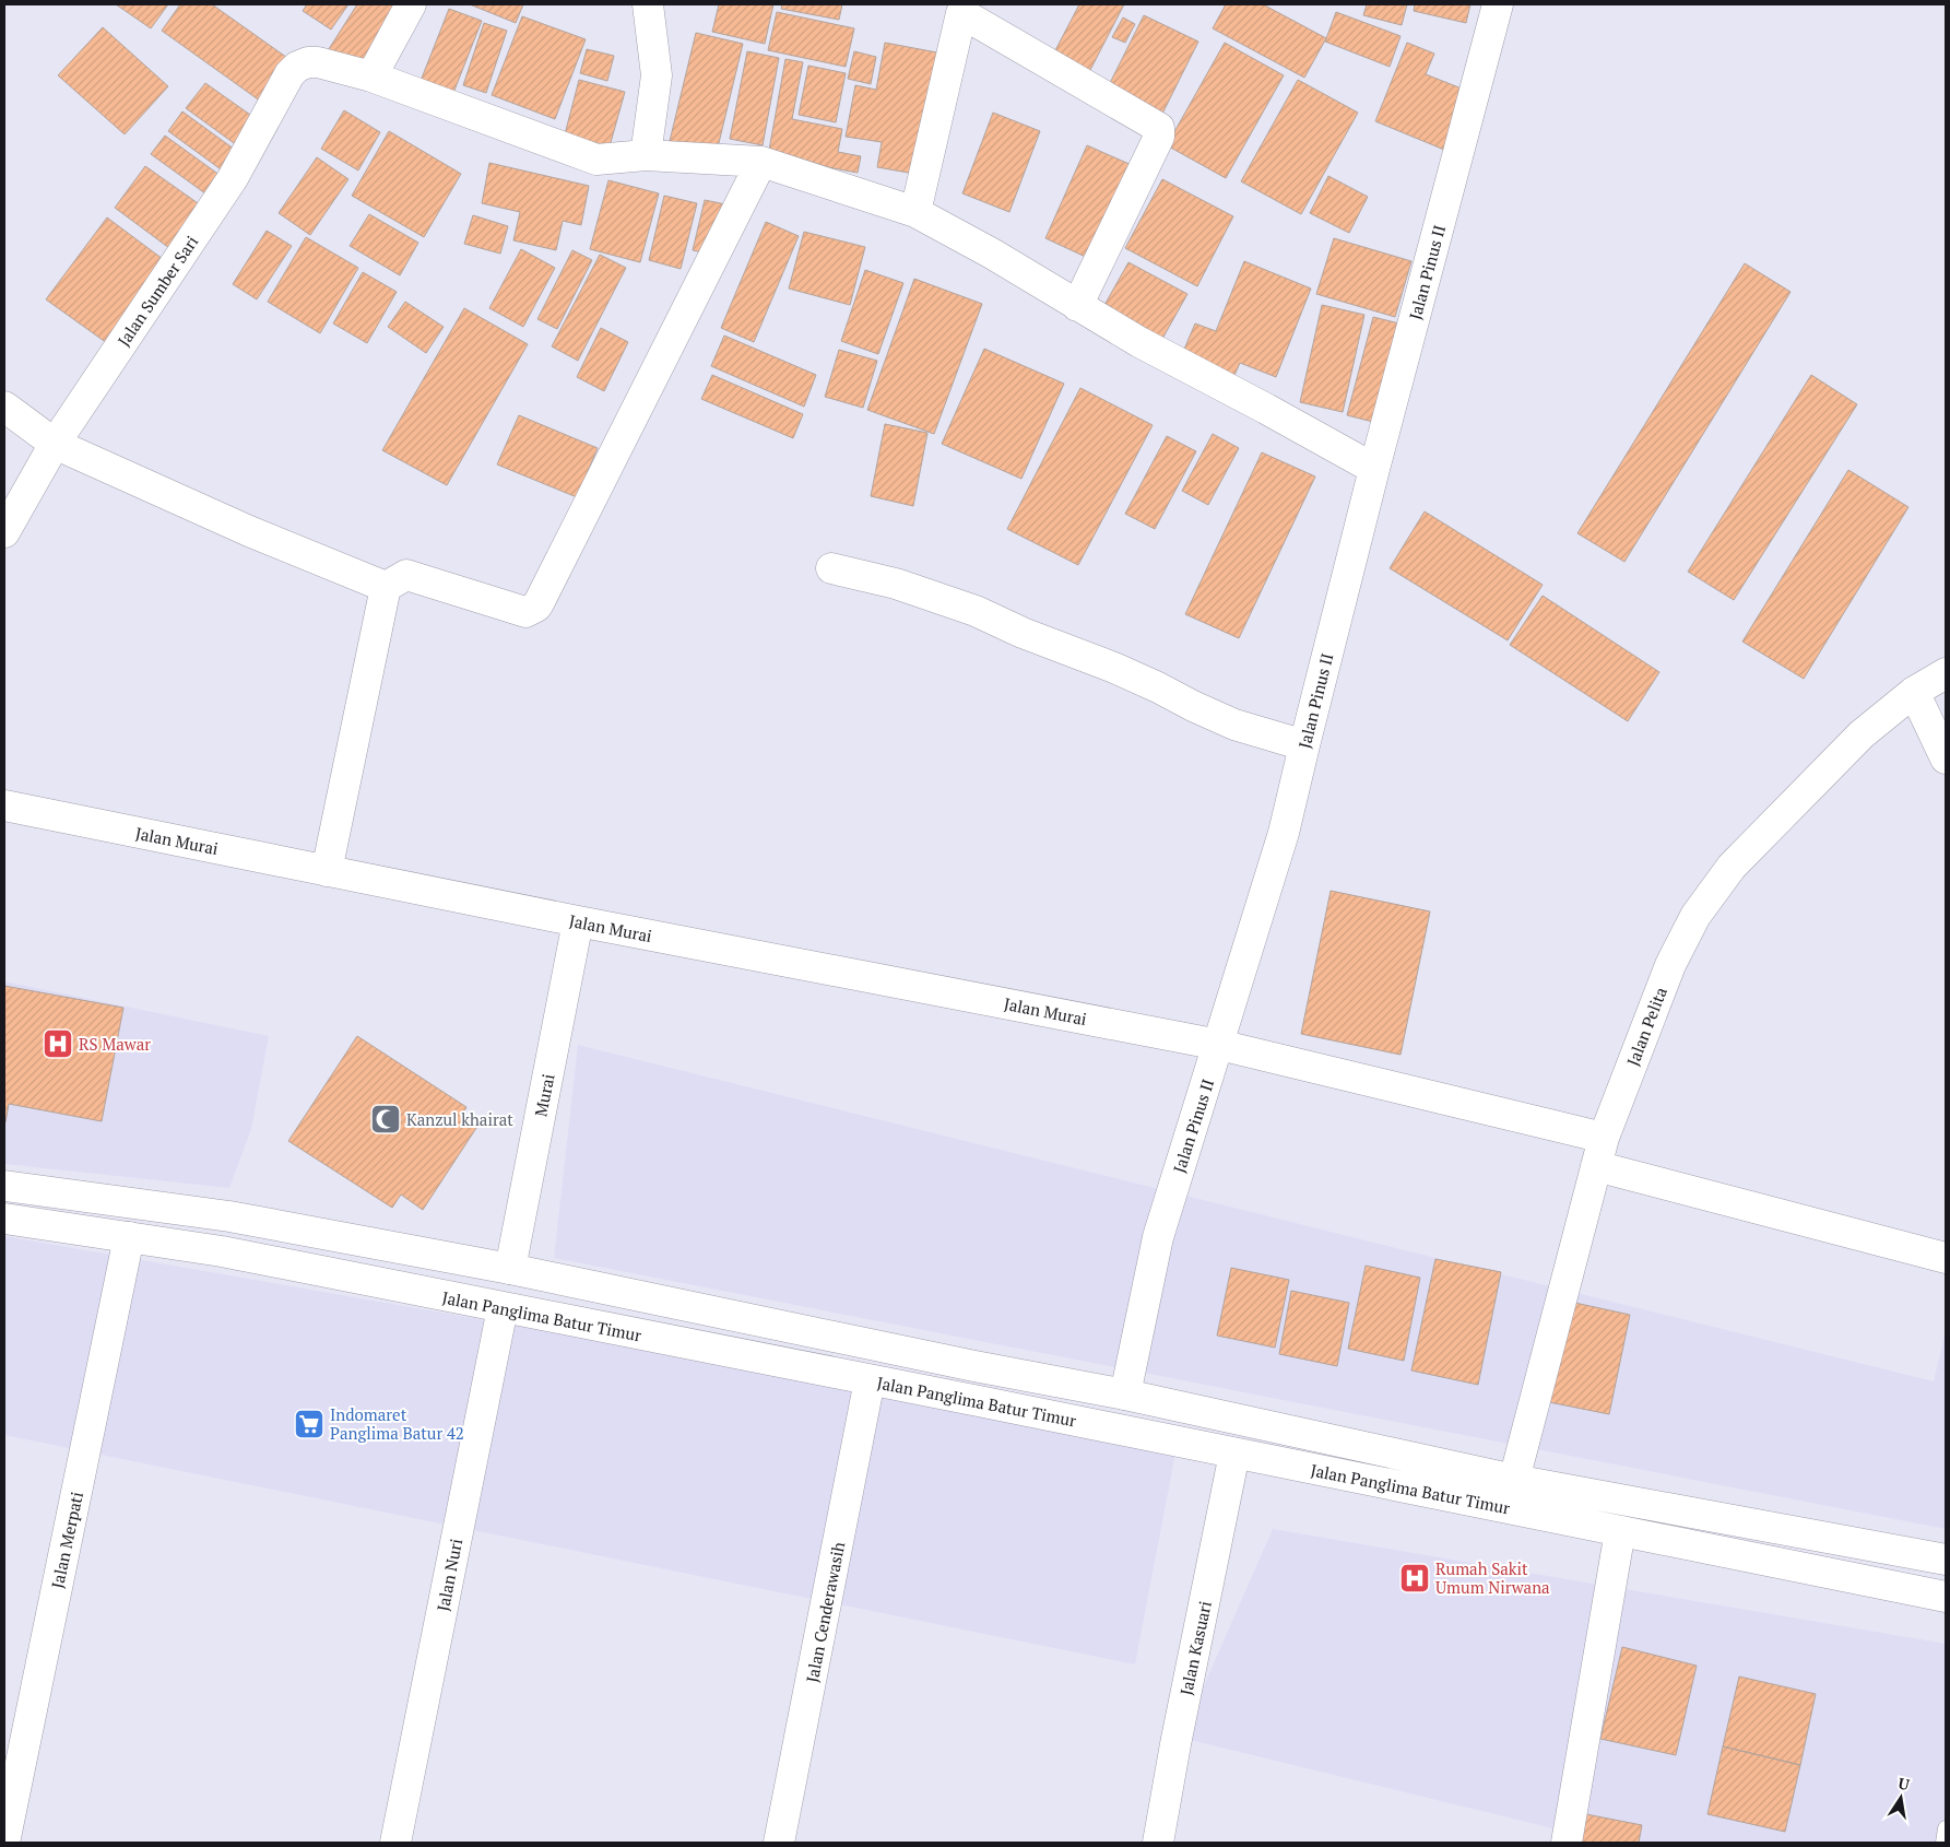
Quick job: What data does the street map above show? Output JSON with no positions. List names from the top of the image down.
{
  "streets": {
    "street": [
      "Jalan Pinus II",
      "Jalan Sumber Sari",
      "Jalan Murai",
      "Jalan Pelita",
      "Murai",
      "Jalan Panglima Batur Timur",
      "Jalan Merpati",
      "Jalan Nuri",
      "Jalan Cenderawasih",
      "Jalan Kasuari"
    ]
  },
  "crossings": [
    ["Jalan Pinus II", "Jalan Murai"],
    ["Jalan Pinus II", "Jalan Panglima Batur Timur"],
    ["Jalan Murai", "Jalan Pelita"],
    ["Jalan Murai", "Murai"],
    ["Jalan Pelita", "Jalan Panglima Batur Timur"],
    ["Murai", "Jalan Panglima Batur Timur"],
    ["Jalan Panglima Batur Timur", "Jalan Merpati"],
    ["Jalan Panglima Batur Timur", "Jalan Nuri"],
    ["Jalan Panglima Batur Timur", "Jalan Cenderawasih"],
    ["Jalan Panglima Batur Timur", "Jalan Kasuari"]
  ],
  "places": {
    "hospital": ["RS Mawar", "Rumah Sakit Umum Nirwana"],
    "mosque": ["Kanzul khairat"],
    "supermarket": ["Indomaret Panglima Batur 42"]
  },
  "north": "top"
}
